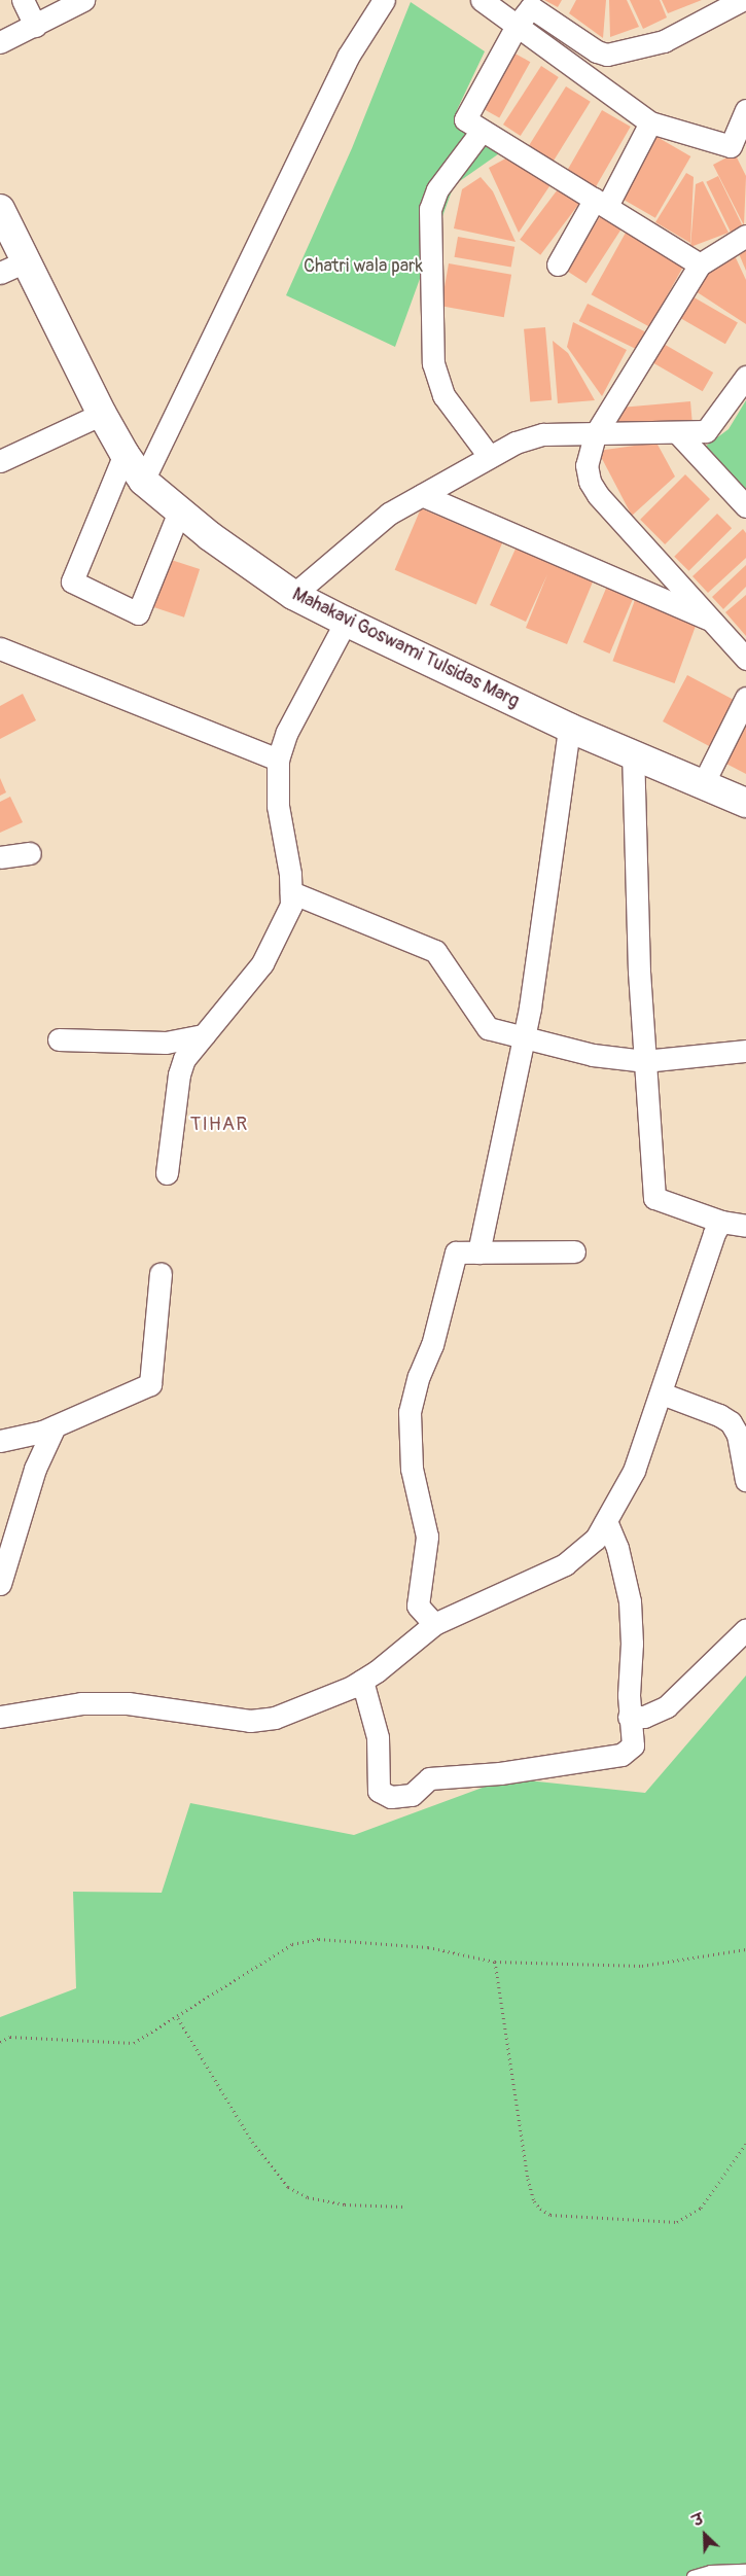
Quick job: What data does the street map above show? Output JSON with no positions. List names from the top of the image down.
{
  "streets": {
    "street": ["Mahakavi Goswami Tulsidas Marg"]
  },
  "districts": ["TIHAR"],
  "parks": ["Chatri wala park"],
  "north": "top left"
}
